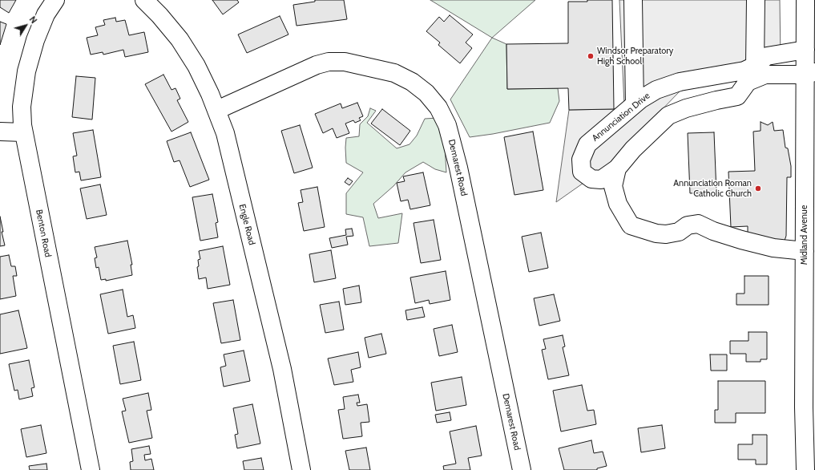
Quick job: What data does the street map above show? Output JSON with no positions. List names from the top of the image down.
{
  "streets": {
    "street": [
      "Annunciation Drive",
      "Demarest Road",
      "Engle Road",
      "Benton Road",
      "Midland Avenue"
    ]
  },
  "crossings": [
    ["Annunciation Drive", "Midland Avenue"],
    ["Demarest Road", "Engle Road"]
  ],
  "places": ["Windsor Preparatory High School", "Annunciation Roman Catholic Church"],
  "north": "top right"
}
